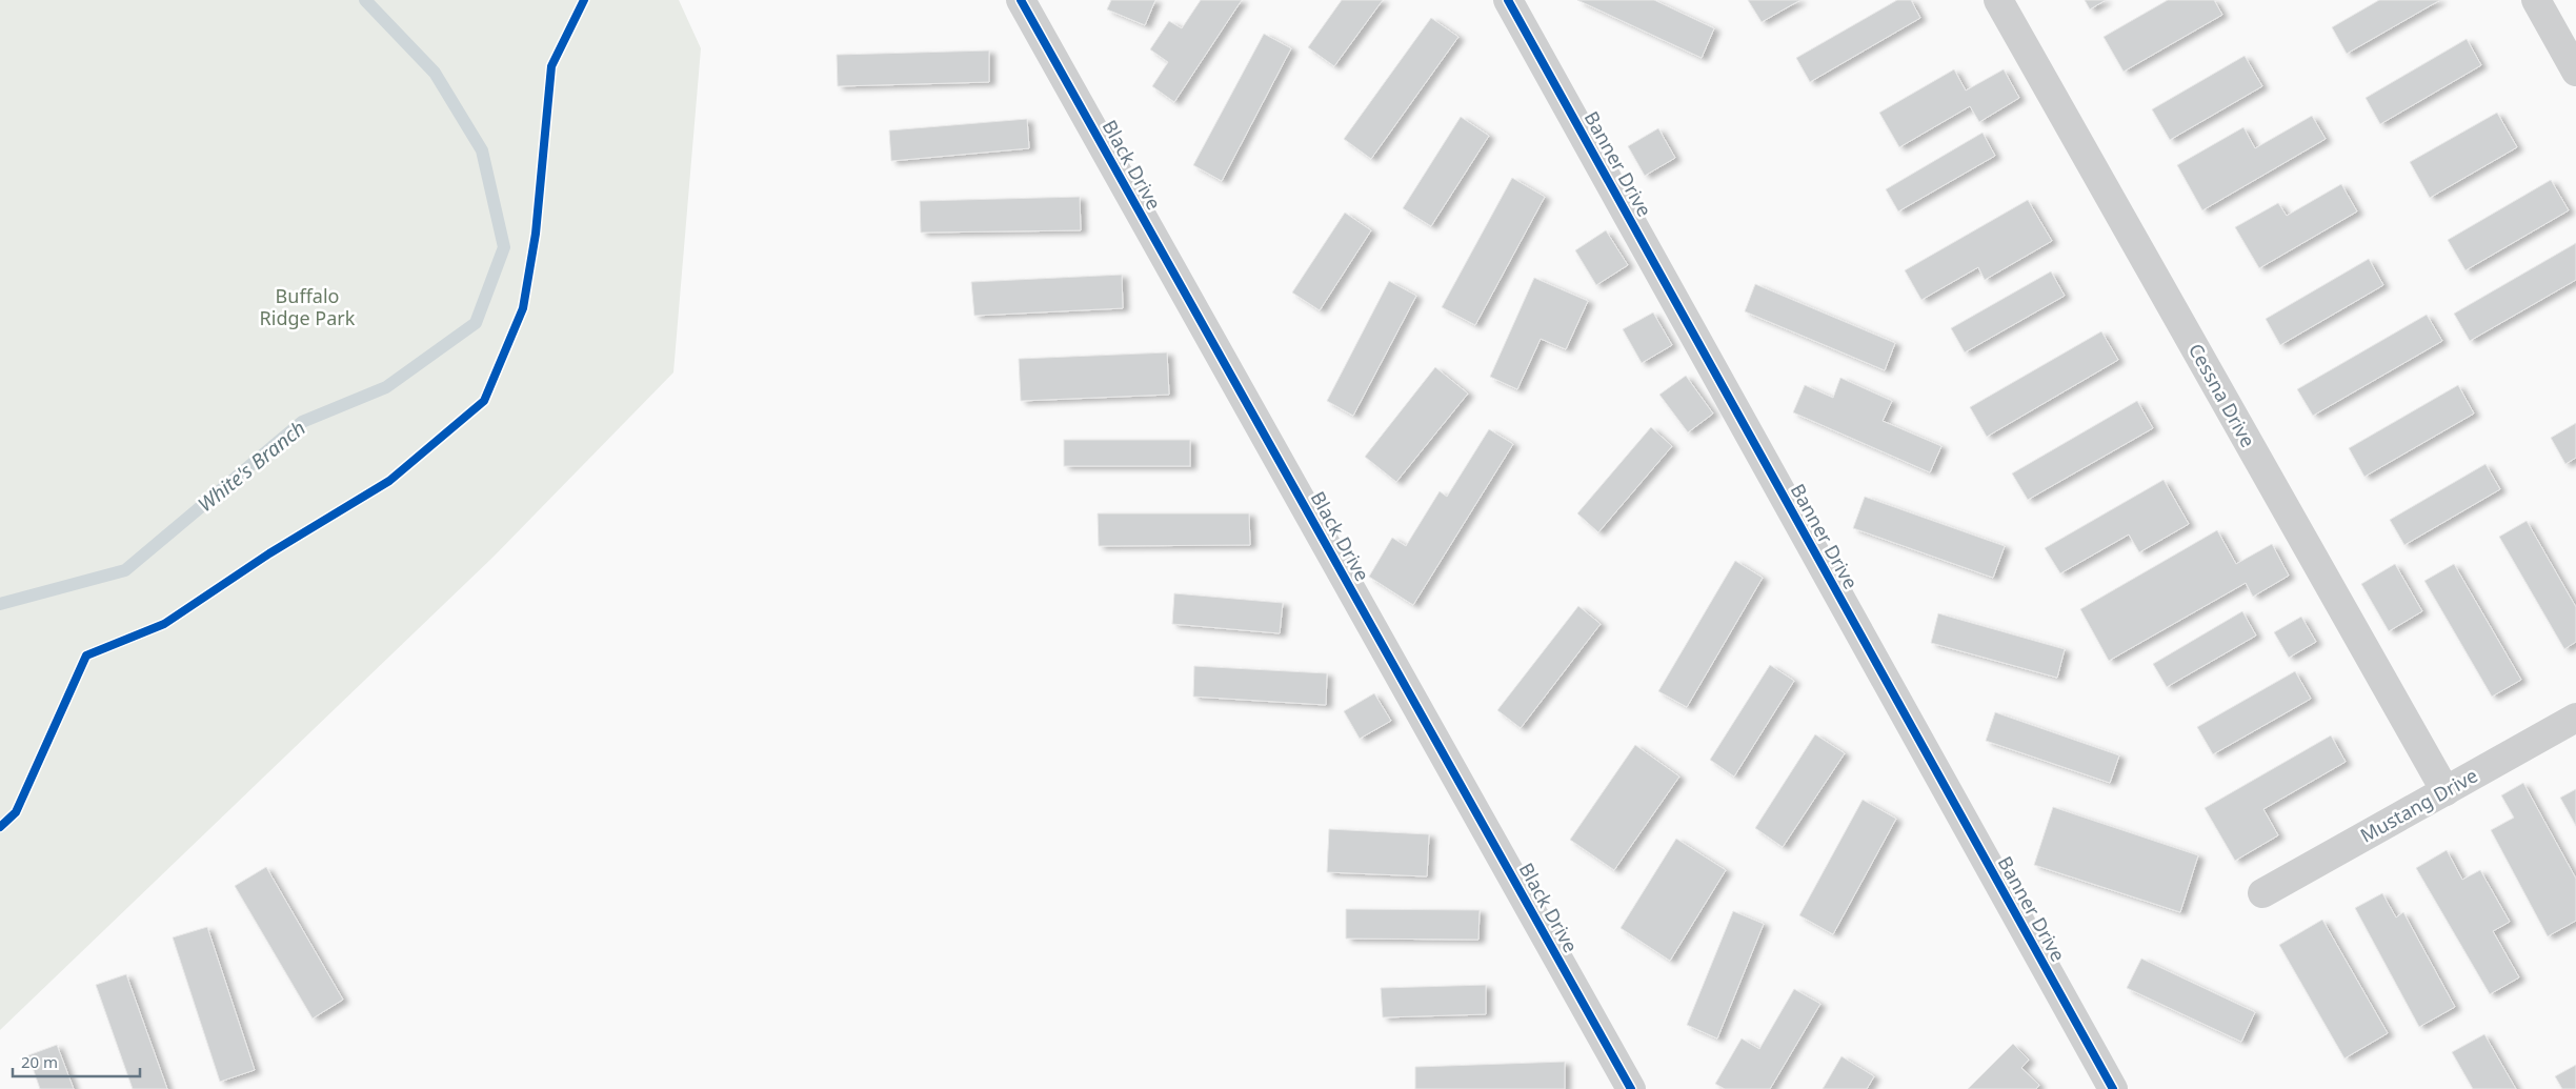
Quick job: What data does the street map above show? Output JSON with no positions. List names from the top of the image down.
{
  "streets": {
    "street": [
      "Banner Drive",
      "Black Drive",
      "Cessna Drive",
      "Mustang Drive"
    ]
  },
  "crossings": [
    ["Cessna Drive", "Mustang Drive"]
  ],
  "water": ["White's Branch"],
  "parks": ["Buffalo Ridge Park"],
  "scale_bar": "20 m"
}
